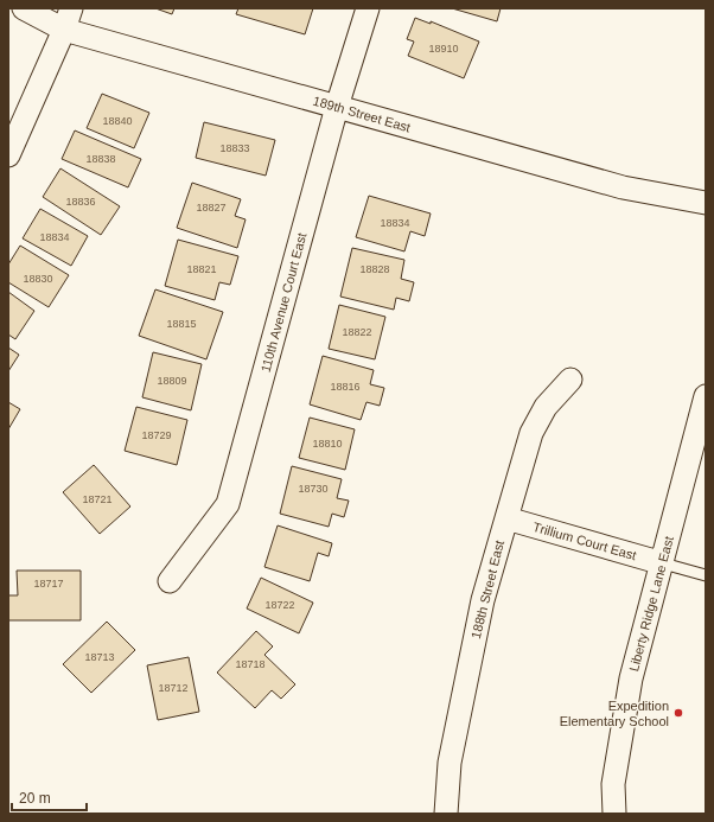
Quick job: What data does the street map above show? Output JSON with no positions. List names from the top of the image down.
{
  "streets": {
    "street": [
      "189th Street East",
      "110th Avenue Court East",
      "Trillium Court East",
      "188th Street East",
      "Liberty Ridge Lane East"
    ]
  },
  "crossings": [
    ["189th Street East", "110th Avenue Court East"],
    ["Trillium Court East", "188th Street East"],
    ["Trillium Court East", "Liberty Ridge Lane East"]
  ],
  "places": ["Expedition Elementary School"],
  "house_numbers": [
    "18910",
    "18840",
    "18833",
    "18838",
    "18836",
    "18827",
    "18834",
    "18834",
    "18821",
    "18828",
    "18830",
    "18815",
    "18822",
    "18809",
    "18816",
    "18729",
    "18810",
    "18730",
    "18721",
    "18717",
    "18722",
    "18713",
    "18718",
    "18712"
  ],
  "scale_bar": "20 m"
}
